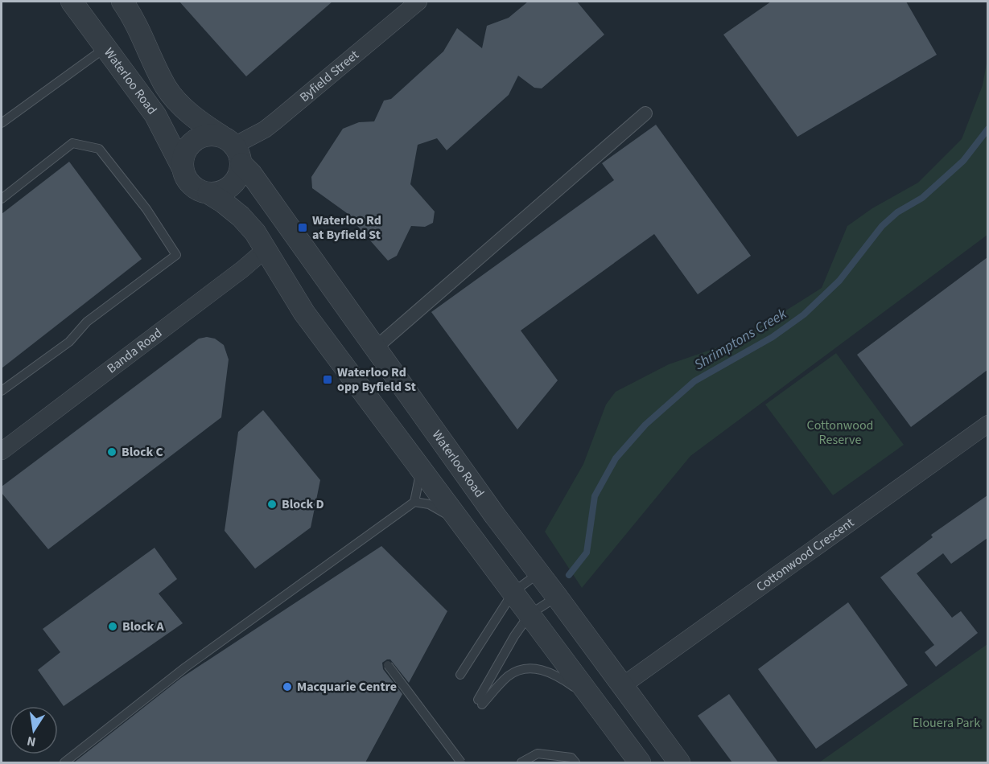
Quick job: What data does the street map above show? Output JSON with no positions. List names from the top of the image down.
{
  "streets": {
    "street": [
      "Byfield Street",
      "Waterloo Road",
      "Banda Road",
      "Cottonwood Crescent"
    ]
  },
  "crossings": [
    ["Byfield Street", "Waterloo Road"],
    ["Waterloo Road", "Cottonwood Crescent"]
  ],
  "water": ["Shrimptons Creek"],
  "parks": ["Cottonwood Reserve", "Elouera Park"],
  "places": {
    "transit": ["Waterloo Rd at Byfield St", "Waterloo Rd opp Byfield St"],
    "other": [
      "Block C",
      "Block D",
      "Block A",
      "Macquarie Centre"
    ]
  },
  "north": "bottom"
}
